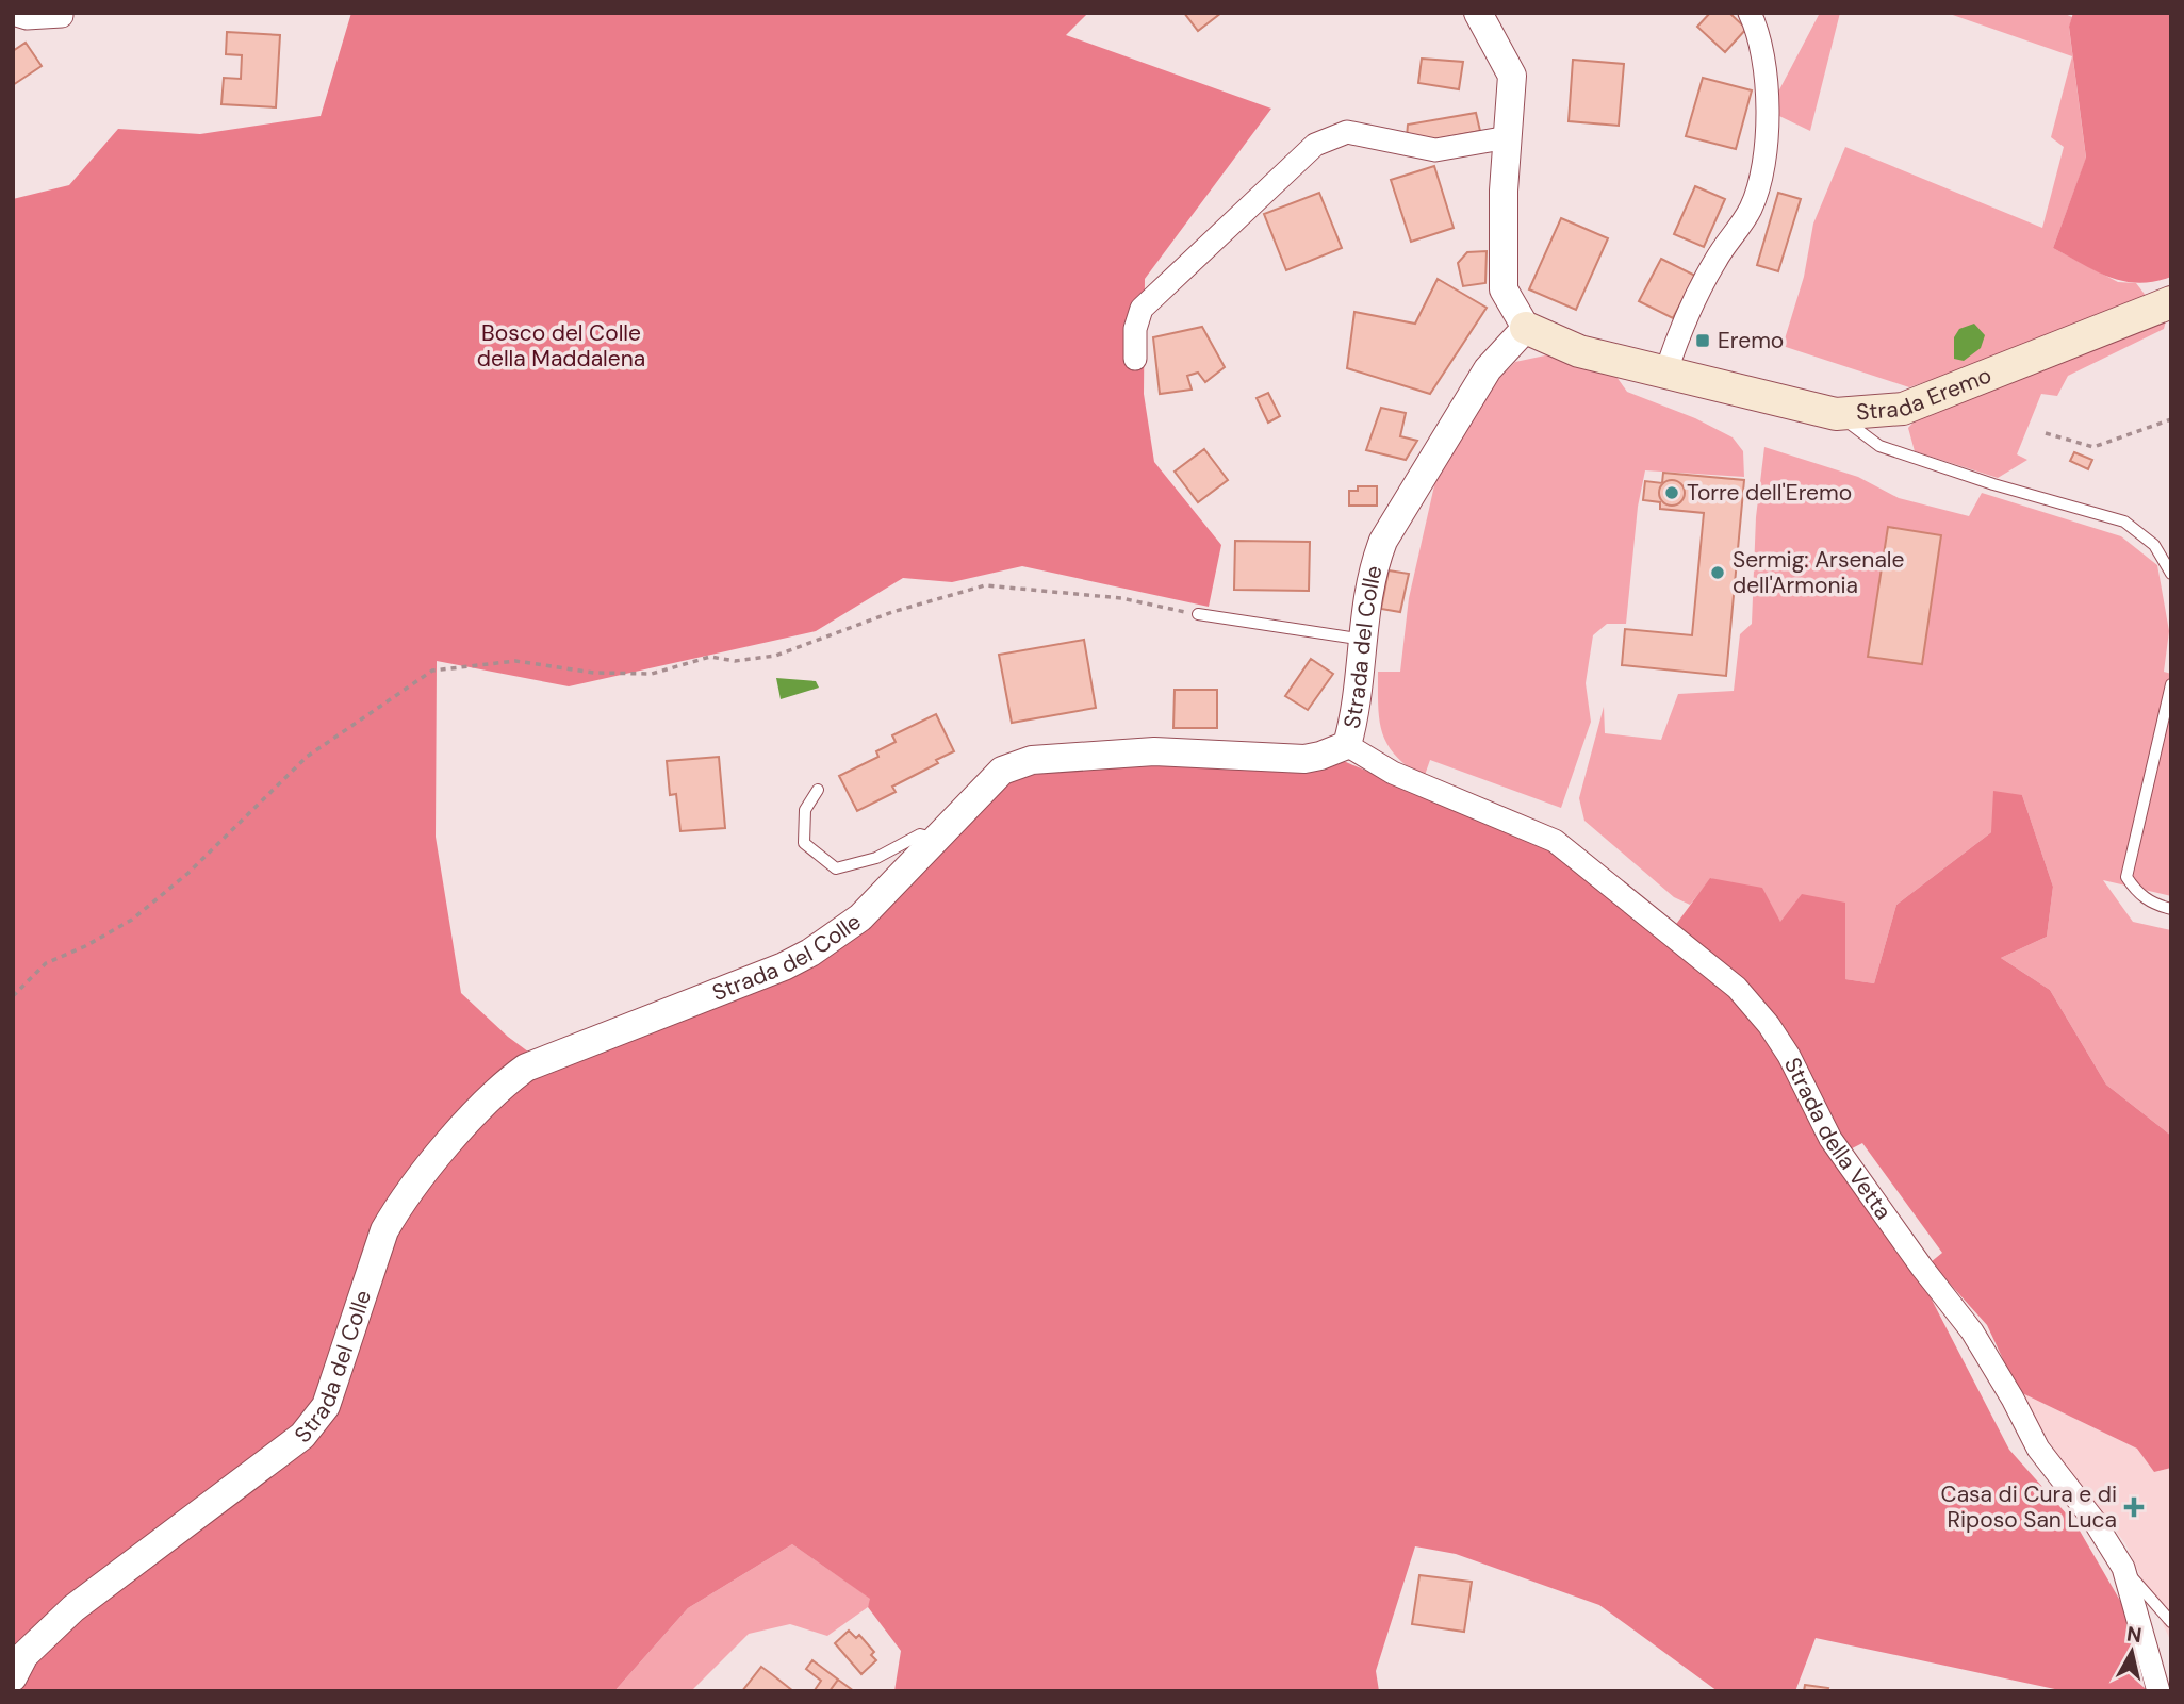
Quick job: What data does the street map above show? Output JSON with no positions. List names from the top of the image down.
{
  "streets": {
    "main road": ["Strada Eremo"],
    "street": ["Strada del Colle", "Strada della Vetta"]
  },
  "crossings": [
    ["Strada Eremo", "Strada del Colle"],
    ["Strada del Colle", "Strada della Vetta"]
  ],
  "parks": ["Bosco del Colle della Maddalena"],
  "places": {
    "transit": ["Eremo"],
    "other": ["Torre dell'Eremo", "Sermig: Arsenale dell'Armonia"],
    "health": ["Casa di Cura e di Riposo San Luca"]
  },
  "north": "top"
}
